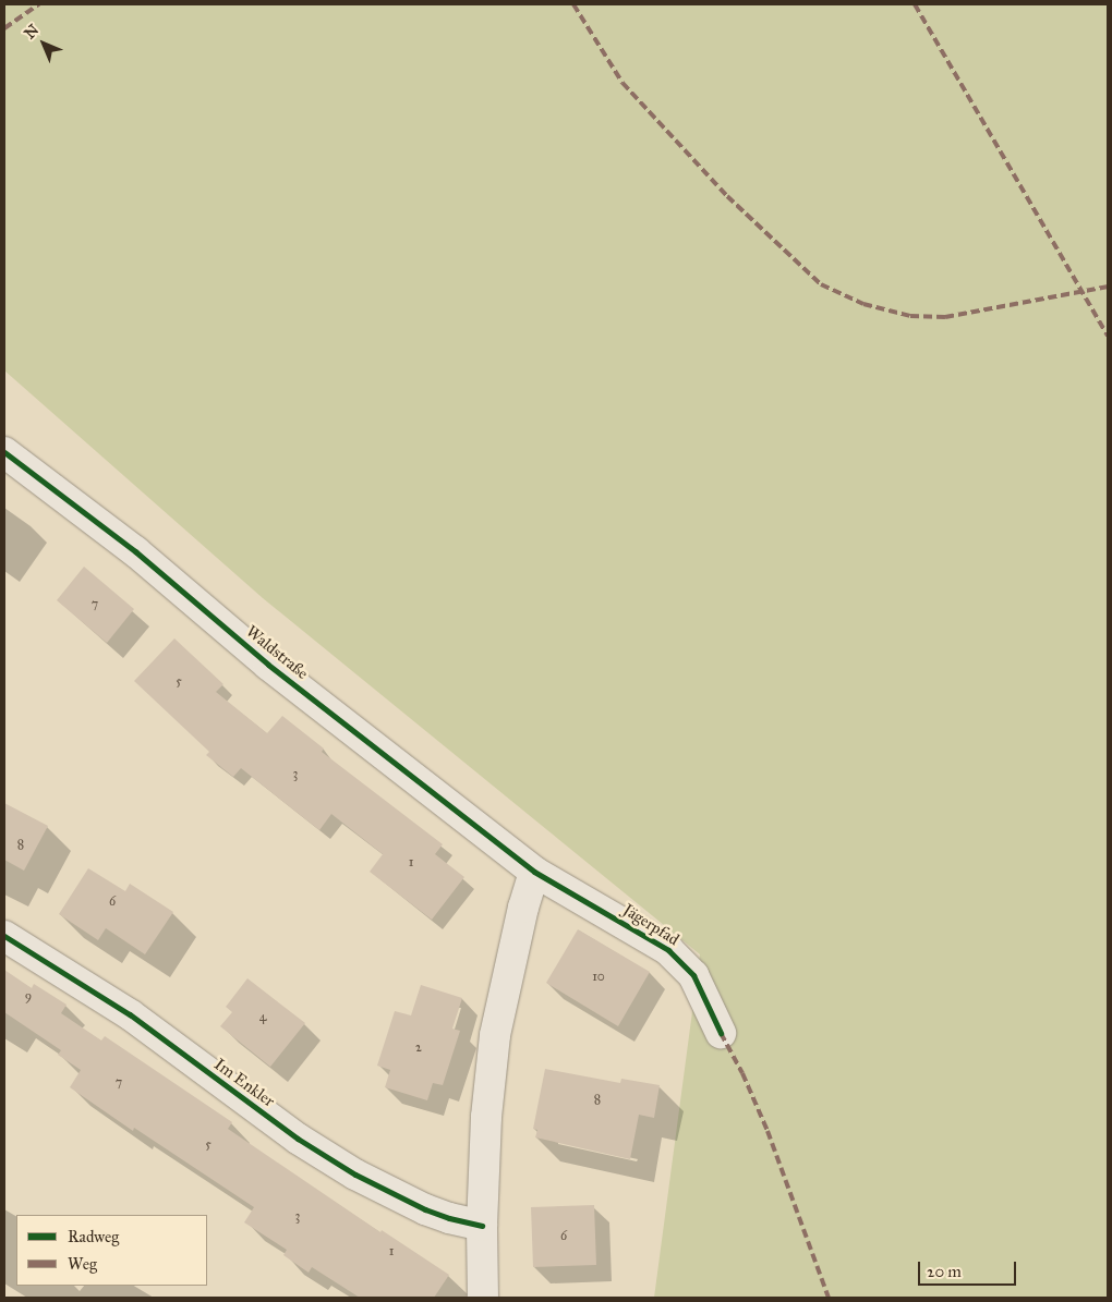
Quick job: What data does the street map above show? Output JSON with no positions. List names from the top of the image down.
{
  "streets": {
    "street": ["Waldstraße", "Jägerpfad", "Im Enkler"]
  },
  "crossings": [
    ["Waldstraße", "Jägerpfad"]
  ],
  "house_numbers": [
    "7",
    "5",
    "3",
    "8",
    "1",
    "6",
    "10",
    "9",
    "4",
    "2",
    "7",
    "8",
    "5",
    "3",
    "6",
    "1"
  ],
  "legend": ["Radweg", "Weg"],
  "scale_bar": "20 m",
  "north": "top left"
}
